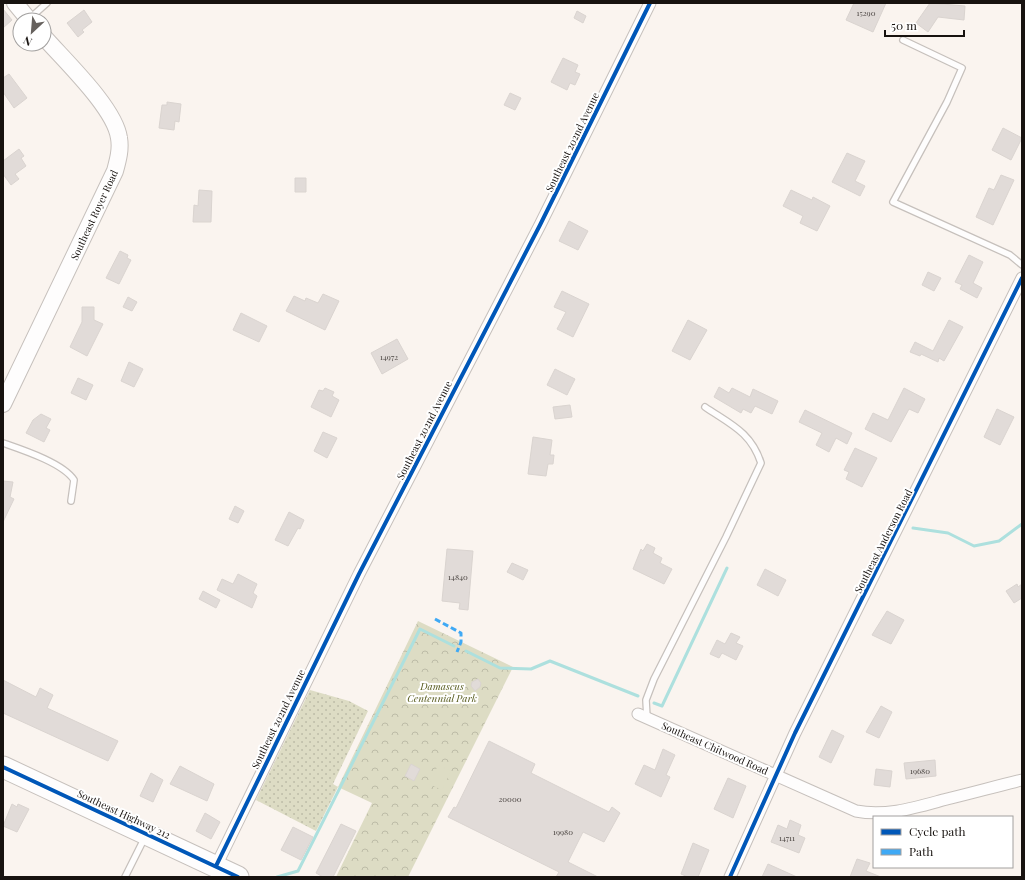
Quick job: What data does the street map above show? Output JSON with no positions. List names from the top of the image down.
{
  "streets": {
    "highway": ["Southeast Highway 212"],
    "street": [
      "Southeast 202nd Avenue",
      "Southeast Royer Road",
      "Southeast Anderson Road",
      "Southeast Chitwood Road"
    ]
  },
  "crossings": [
    ["Southeast 202nd Avenue", "Southeast Highway 212"],
    ["Southeast Anderson Road", "Southeast Chitwood Road"]
  ],
  "parks": ["Damascus Centennial Park"],
  "house_numbers": [
    "15290",
    "14972",
    "14840",
    "19680",
    "20000",
    "19980",
    "14711"
  ],
  "legend": ["Cycle path", "Path"],
  "scale_bar": "50 m",
  "north": "bottom left"
}
